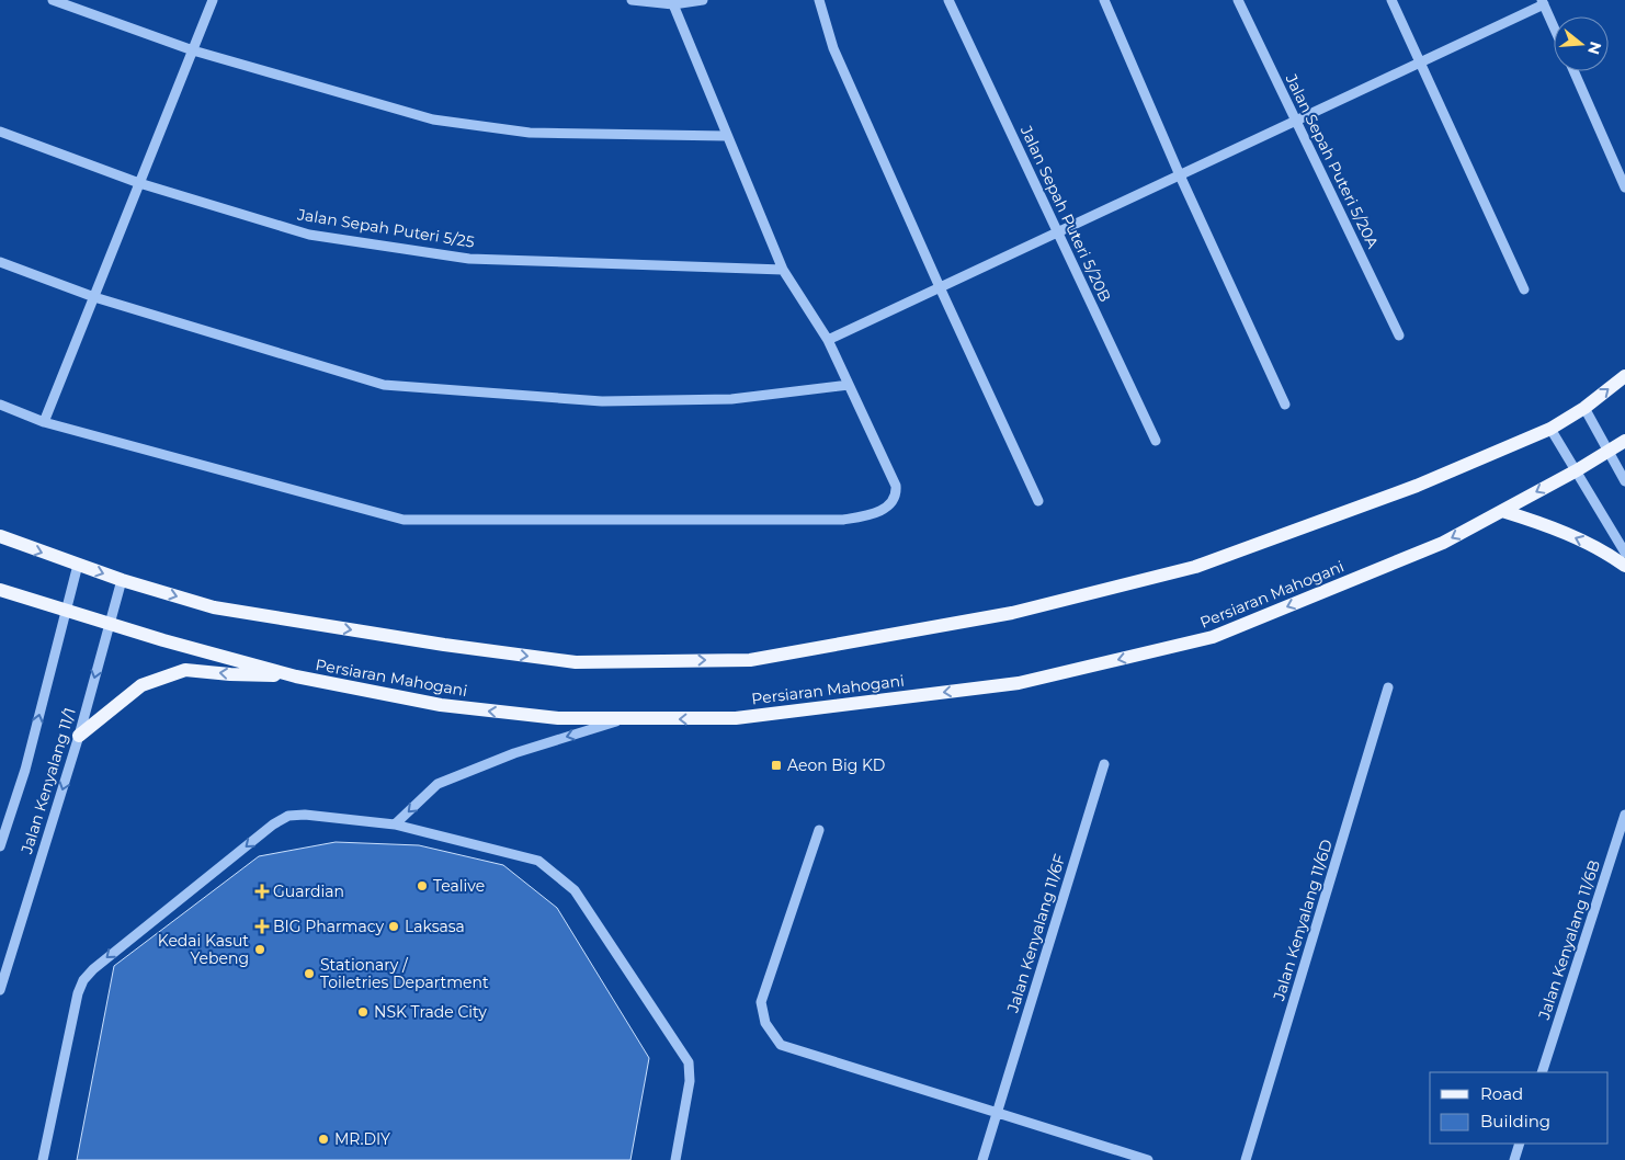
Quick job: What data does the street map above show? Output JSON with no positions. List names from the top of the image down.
{
  "streets": {
    "main road": ["Persiaran Mahogani"],
    "street": [
      "Jalan Sepah Puteri 5/20A",
      "Jalan Sepah Puteri 5/20B",
      "Jalan Sepah Puteri 5/25",
      "Jalan Kenyalang 11/1",
      "Jalan Kenyalang 11/6D",
      "Jalan Kenyalang 11/6F",
      "Jalan Kenyalang 11/6B"
    ]
  },
  "crossings": [
    ["Persiaran Mahogani", "Jalan Kenyalang 11/1"]
  ],
  "places": {
    "transit": ["Aeon Big KD"],
    "other": [
      "Tealive",
      "Laksasa",
      "Kedai Kasut Yebeng",
      "Stationary / Toiletries Department",
      "NSK Trade City",
      "MR.DIY"
    ],
    "health": ["Guardian", "BIG Pharmacy"]
  },
  "legend": ["Road", "Building"],
  "north": "right"
}
